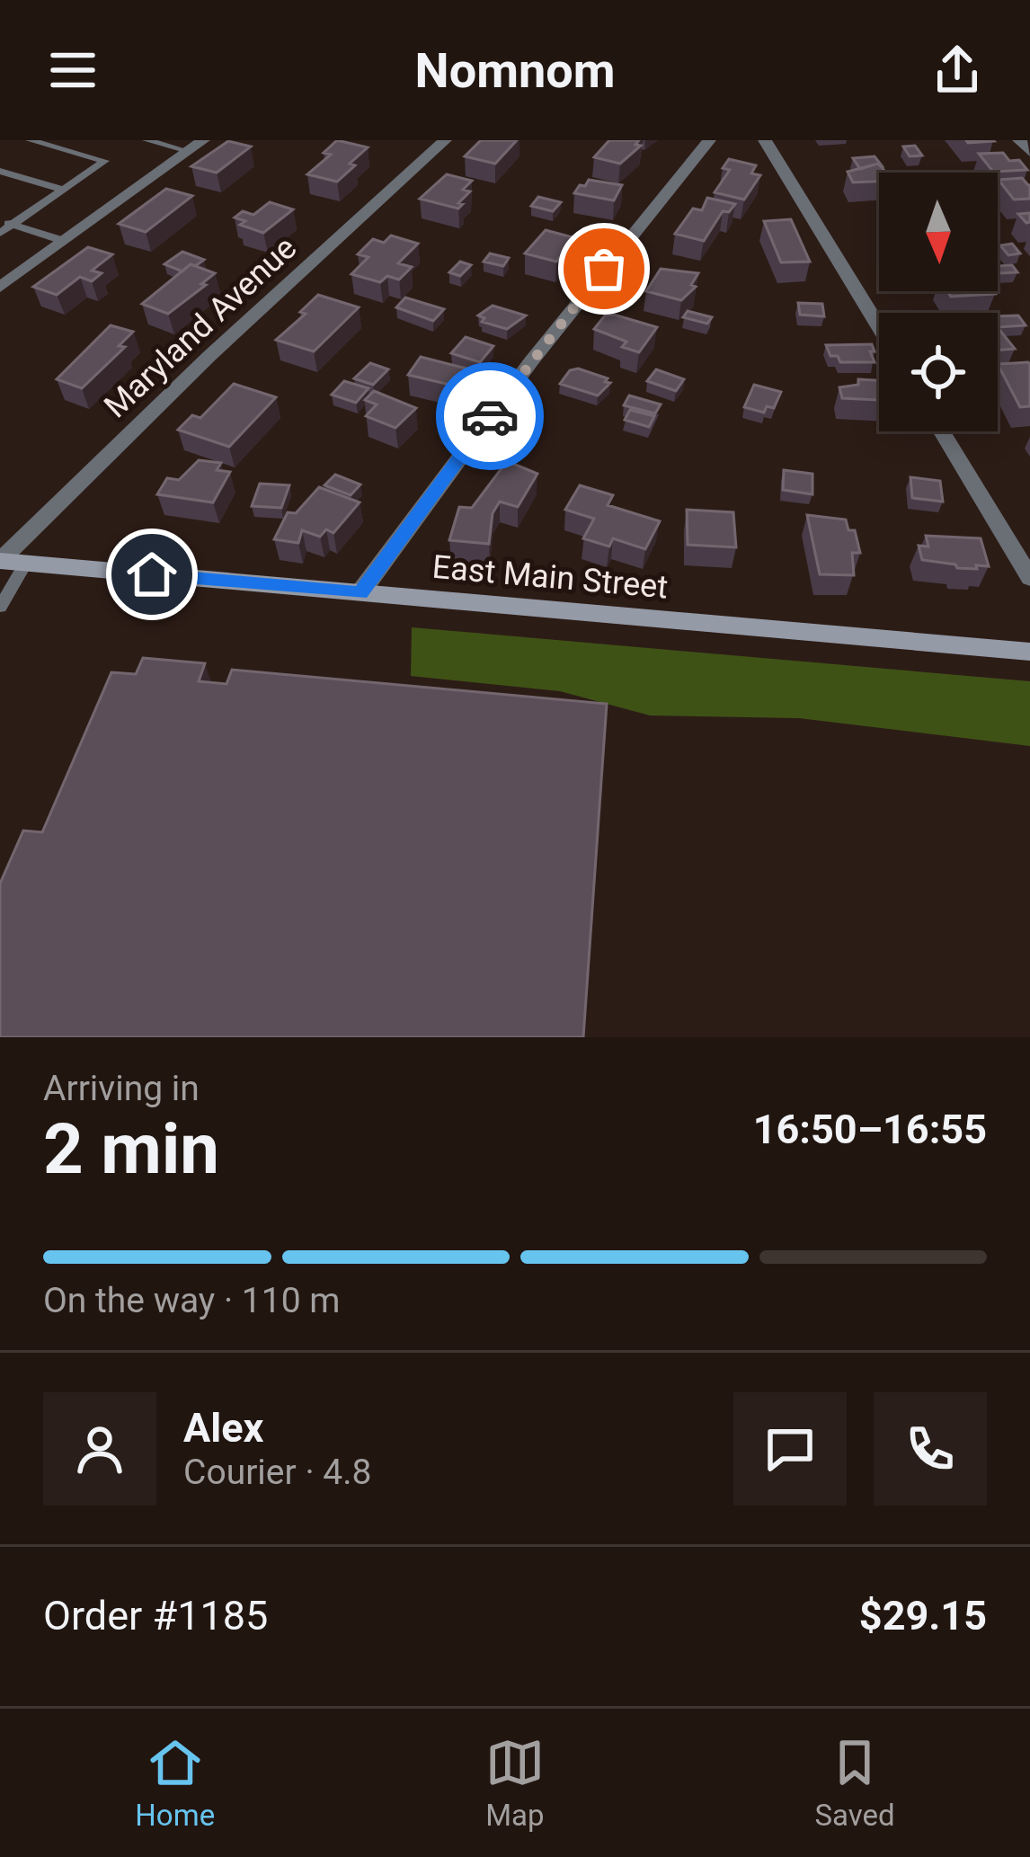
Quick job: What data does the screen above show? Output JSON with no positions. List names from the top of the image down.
{
  "streets": {
    "main road": ["East Main Street"],
    "street": ["Maryland Avenue"]
  },
  "crossings": [
    ["Maryland Avenue", "East Main Street"]
  ],
  "north": "bottom",
  "page": {
    "header": "Nomnom",
    "heading": ["2 min", "Arriving in", "16:50–16:55"],
    "panel": [
      "Alex",
      "Courier · 4.8",
      "Order #1185",
      "$29.15"
    ],
    "bar": "On the way · 110 m",
    "tabs": ["Home", "Map", "Saved"]
  }
}
